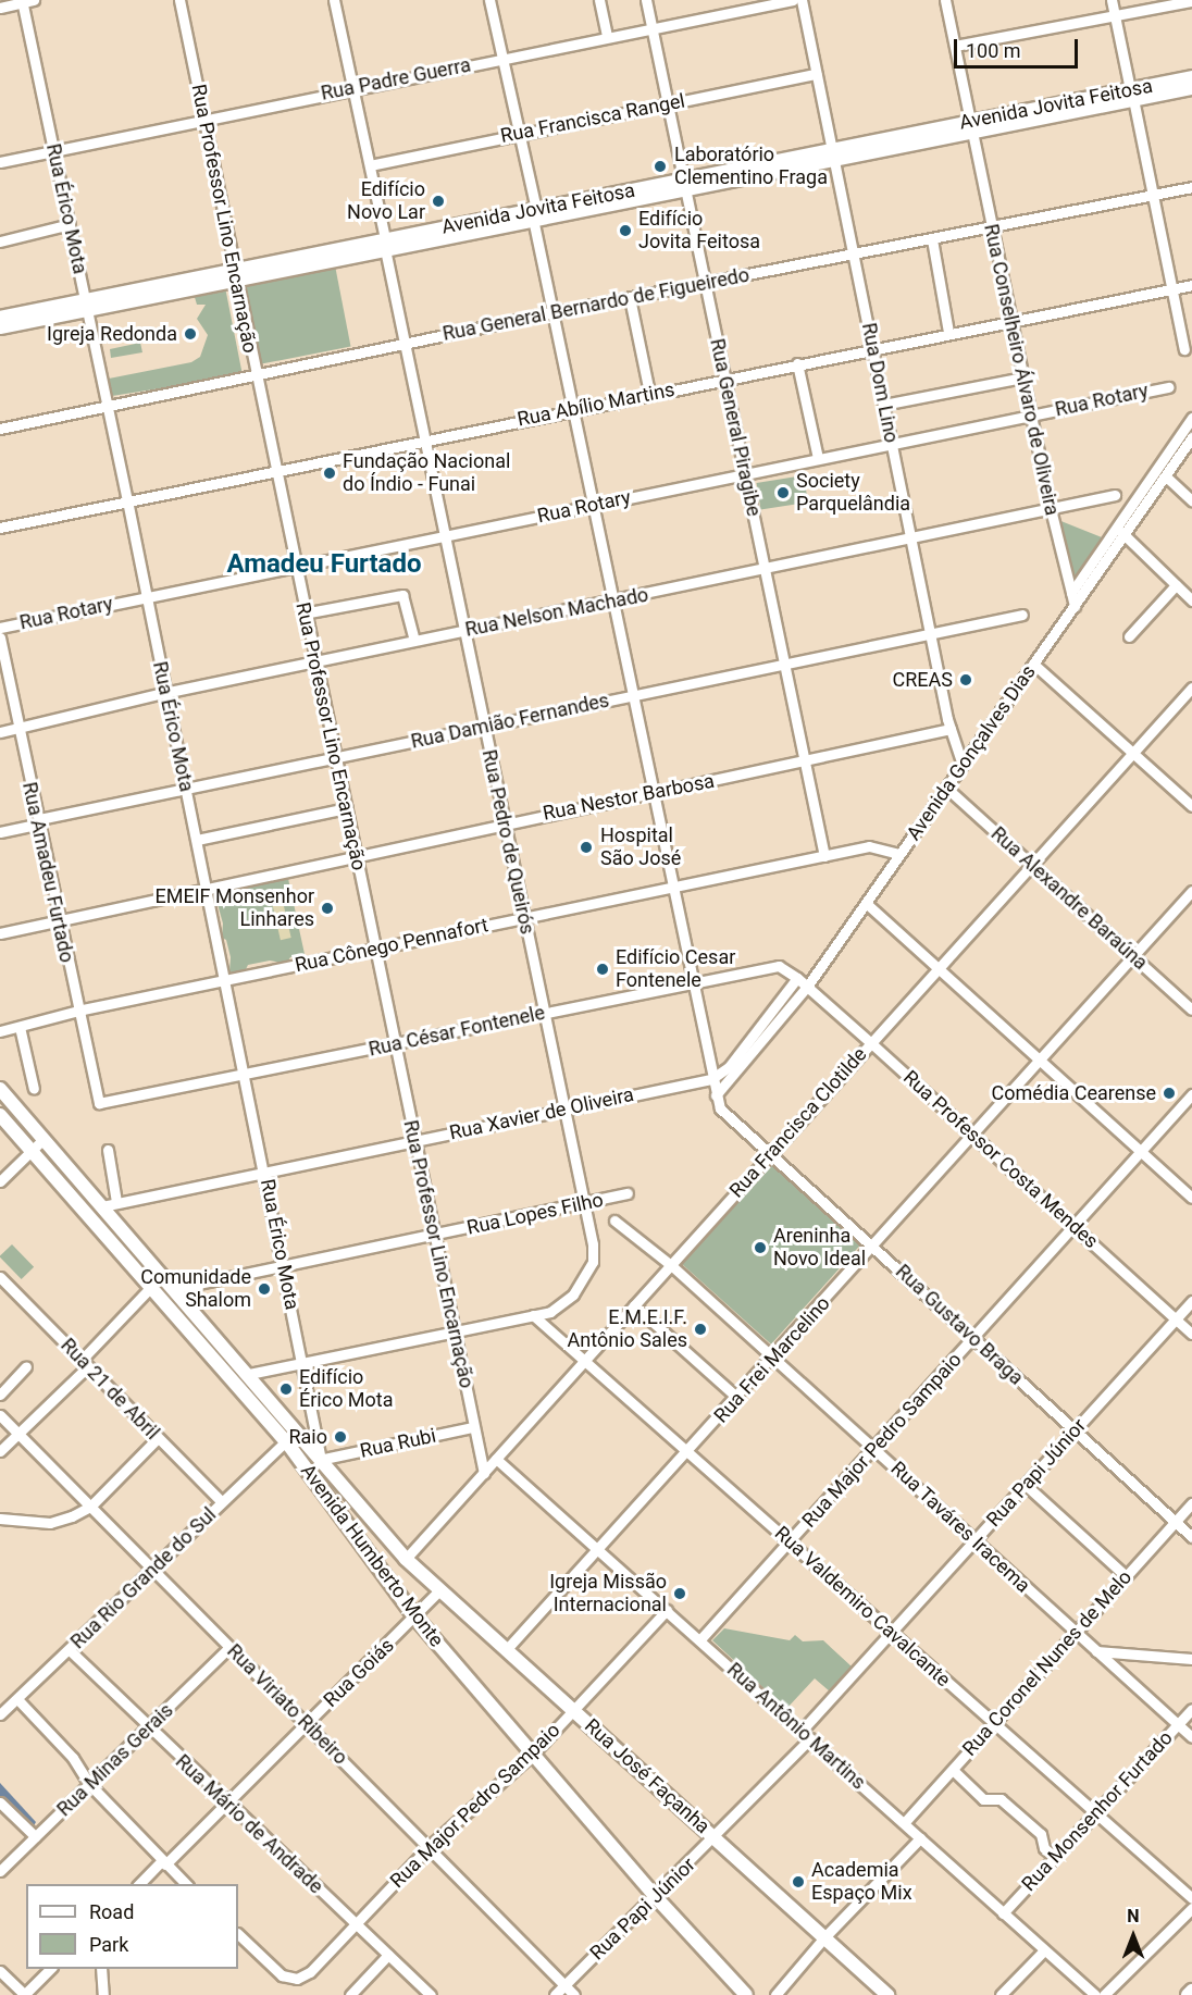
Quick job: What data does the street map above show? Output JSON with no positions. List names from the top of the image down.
{
  "streets": {
    "main road": ["Avenida Jovita Feitosa", "Avenida Humberto Monte", "Rua José Façanha"],
    "street": [
      "Rua Padre Guerra",
      "Rua Francisca Rangel",
      "Rua Érico Mota",
      "Rua Professor Lino Encarnação",
      "Rua General Bernardo de Figueiredo",
      "Rua Conselheiro Álvaro de Oliveira",
      "Rua Dom Lino",
      "Rua Rotary",
      "Rua Abílio Martins",
      "Rua General Piragibe",
      "Rua Nelson Machado",
      "Rua Damião Fernandes",
      "Avenida Gonçalves Dias",
      "Rua Nestor Barbosa",
      "Rua Pedro de Queirós",
      "Rua Amadeu Furtado",
      "Rua Alexandre Baraúna",
      "Rua Cônego Pennafort",
      "Rua César Fontenele",
      "Rua Xavier de Oliveira",
      "Rua Francisca Clotilde",
      "Rua Professor Costa Mendes",
      "Rua Lopes Filho",
      "Rua Gustavo Braga",
      "Rua Frei Marcelino",
      "Rua 21 de Abril",
      "Rua Major Pedro Sampaio",
      "Rua Rubi",
      "Rua Papi Júnior",
      "Rua Taváres Iracema",
      "Rua Rio Grande do Sul",
      "Rua Valdemiro Cavalcante",
      "Rua Coronel Nunes de Melo",
      "Rua Goiás",
      "Rua Viriato Ribeiro",
      "Rua Antônio Martins",
      "Rua Minas Gerais",
      "Rua Monsenhor Furtado",
      "Rua Mário de Andrade"
    ]
  },
  "crossings": [
    ["Rua Padre Guerra", "Rua Érico Mota"],
    ["Rua Padre Guerra", "Rua Professor Lino Encarnação"],
    ["Rua Padre Guerra", "Rua General Piragibe"],
    ["Rua Padre Guerra", "Rua Pedro de Queirós"],
    ["Rua Padre Guerra", "Rua Gustavo Braga"],
    ["Avenida Jovita Feitosa", "Rua Érico Mota"],
    ["Avenida Jovita Feitosa", "Rua Professor Lino Encarnação"],
    ["Avenida Jovita Feitosa", "Rua Conselheiro Álvaro de Oliveira"],
    ["Avenida Jovita Feitosa", "Rua Dom Lino"],
    ["Avenida Jovita Feitosa", "Rua General Piragibe"],
    ["Avenida Jovita Feitosa", "Rua Pedro de Queirós"],
    ["Avenida Jovita Feitosa", "Rua Gustavo Braga"],
    ["Rua Francisca Rangel", "Rua Dom Lino"],
    ["Rua Francisca Rangel", "Rua General Piragibe"],
    ["Rua Francisca Rangel", "Rua Pedro de Queirós"],
    ["Rua Francisca Rangel", "Rua Gustavo Braga"],
    ["Rua Érico Mota", "Rua General Bernardo de Figueiredo"],
    ["Rua Érico Mota", "Rua Rotary"],
    ["Rua Érico Mota", "Rua Abílio Martins"],
    ["Rua Érico Mota", "Rua Nelson Machado"],
    ["Rua Érico Mota", "Rua Damião Fernandes"],
    ["Rua Érico Mota", "Rua Nestor Barbosa"],
    ["Rua Érico Mota", "Rua Pedro de Queirós"],
    ["Rua Érico Mota", "Rua Cônego Pennafort"],
    ["Rua Érico Mota", "Rua César Fontenele"],
    ["Rua Érico Mota", "Rua Xavier de Oliveira"],
    ["Rua Érico Mota", "Rua Lopes Filho"],
    ["Rua Érico Mota", "Rua Rubi"],
    ["Rua Érico Mota", "Avenida Humberto Monte"],
    ["Rua Professor Lino Encarnação", "Rua General Bernardo de Figueiredo"],
    ["Rua Professor Lino Encarnação", "Rua Rotary"],
    ["Rua Professor Lino Encarnação", "Rua Abílio Martins"],
    ["Rua Professor Lino Encarnação", "Rua Nelson Machado"],
    ["Rua Professor Lino Encarnação", "Rua Damião Fernandes"],
    ["Rua Professor Lino Encarnação", "Rua Nestor Barbosa"],
    ["Rua Professor Lino Encarnação", "Rua Pedro de Queirós"],
    ["Rua Professor Lino Encarnação", "Rua Cônego Pennafort"],
    ["Rua Professor Lino Encarnação", "Rua César Fontenele"],
    ["Rua Professor Lino Encarnação", "Rua Xavier de Oliveira"],
    ["Rua Professor Lino Encarnação", "Rua Francisca Clotilde"],
    ["Rua Professor Lino Encarnação", "Rua Lopes Filho"],
    ["Rua Professor Lino Encarnação", "Rua Rubi"],
    ["Rua General Bernardo de Figueiredo", "Rua Conselheiro Álvaro de Oliveira"],
    ["Rua General Bernardo de Figueiredo", "Rua Dom Lino"],
    ["Rua General Bernardo de Figueiredo", "Rua General Piragibe"],
    ["Rua General Bernardo de Figueiredo", "Rua Pedro de Queirós"],
    ["Rua General Bernardo de Figueiredo", "Rua Gustavo Braga"],
    ["Rua Conselheiro Álvaro de Oliveira", "Rua Rotary"],
    ["Rua Conselheiro Álvaro de Oliveira", "Rua Abílio Martins"],
    ["Rua Conselheiro Álvaro de Oliveira", "Rua Nelson Machado"],
    ["Rua Conselheiro Álvaro de Oliveira", "Avenida Gonçalves Dias"],
    ["Rua Dom Lino", "Rua Rotary"],
    ["Rua Dom Lino", "Rua Abílio Martins"],
    ["Rua Dom Lino", "Rua Nelson Machado"],
    ["Rua Dom Lino", "Rua Damião Fernandes"],
    ["Rua Dom Lino", "Avenida Gonçalves Dias"],
    ["Rua Dom Lino", "Rua Nestor Barbosa"],
    ["Rua Rotary", "Rua General Piragibe"],
    ["Rua Rotary", "Rua Pedro de Queirós"],
    ["Rua Rotary", "Rua Gustavo Braga"],
    ["Rua Abílio Martins", "Rua General Piragibe"],
    ["Rua Abílio Martins", "Rua Pedro de Queirós"],
    ["Rua Abílio Martins", "Rua Gustavo Braga"],
    ["Rua General Piragibe", "Rua Nelson Machado"],
    ["Rua General Piragibe", "Rua Damião Fernandes"],
    ["Rua General Piragibe", "Rua Nestor Barbosa"],
    ["Rua General Piragibe", "Rua Cônego Pennafort"],
    ["Rua Nelson Machado", "Rua Pedro de Queirós"],
    ["Rua Nelson Machado", "Rua Amadeu Furtado"],
    ["Rua Nelson Machado", "Rua Gustavo Braga"],
    ["Rua Damião Fernandes", "Rua Pedro de Queirós"],
    ["Rua Damião Fernandes", "Rua Amadeu Furtado"],
    ["Rua Damião Fernandes", "Rua Gustavo Braga"],
    ["Avenida Gonçalves Dias", "Rua Alexandre Baraúna"],
    ["Avenida Gonçalves Dias", "Rua Cônego Pennafort"],
    ["Avenida Gonçalves Dias", "Rua César Fontenele"],
    ["Avenida Gonçalves Dias", "Rua Xavier de Oliveira"],
    ["Avenida Gonçalves Dias", "Rua Professor Costa Mendes"],
    ["Avenida Gonçalves Dias", "Rua Gustavo Braga"],
    ["Rua Nestor Barbosa", "Rua Pedro de Queirós"],
    ["Rua Nestor Barbosa", "Rua Amadeu Furtado"],
    ["Rua Nestor Barbosa", "Rua Gustavo Braga"],
    ["Rua Pedro de Queirós", "Rua Cônego Pennafort"],
    ["Rua Pedro de Queirós", "Rua César Fontenele"],
    ["Rua Pedro de Queirós", "Rua Xavier de Oliveira"],
    ["Rua Pedro de Queirós", "Rua Lopes Filho"],
    ["Rua Pedro de Queirós", "Avenida Humberto Monte"],
    ["Rua Pedro de Queirós", "Rua Valdemiro Cavalcante"],
    ["Rua Amadeu Furtado", "Rua Cônego Pennafort"],
    ["Rua Amadeu Furtado", "Rua César Fontenele"],
    ["Rua Alexandre Baraúna", "Rua Francisca Clotilde"],
    ["Rua Alexandre Baraúna", "Rua Frei Marcelino"],
    ["Rua Cônego Pennafort", "Rua Gustavo Braga"],
    ["Rua César Fontenele", "Rua Professor Costa Mendes"],
    ["Rua César Fontenele", "Rua Gustavo Braga"],
    ["Rua Xavier de Oliveira", "Rua Gustavo Braga"],
    ["Rua Xavier de Oliveira", "Avenida Humberto Monte"],
    ["Rua Francisca Clotilde", "Rua Professor Costa Mendes"],
    ["Rua Francisca Clotilde", "Rua Gustavo Braga"],
    ["Rua Francisca Clotilde", "Rua Taváres Iracema"],
    ["Rua Francisca Clotilde", "Avenida Humberto Monte"],
    ["Rua Francisca Clotilde", "Rua Valdemiro Cavalcante"],
    ["Rua Francisca Clotilde", "Rua Antônio Martins"],
    ["Rua Francisca Clotilde", "Rua José Façanha"],
    ["Rua Professor Costa Mendes", "Rua Frei Marcelino"],
    ["Rua Professor Costa Mendes", "Rua Major Pedro Sampaio"],
    ["Rua Professor Costa Mendes", "Rua Papi Júnior"],
    ["Rua Lopes Filho", "Avenida Humberto Monte"],
    ["Rua Gustavo Braga", "Rua Frei Marcelino"],
    ["Rua Gustavo Braga", "Rua Major Pedro Sampaio"],
    ["Rua Gustavo Braga", "Rua Papi Júnior"],
    ["Rua Gustavo Braga", "Rua Coronel Nunes de Melo"],
    ["Rua Frei Marcelino", "Rua Taváres Iracema"],
    ["Rua Frei Marcelino", "Rua Valdemiro Cavalcante"],
    ["Rua Frei Marcelino", "Rua Antônio Martins"],
    ["Rua Frei Marcelino", "Rua José Façanha"],
    ["Rua 21 de Abril", "Rua Rio Grande do Sul"],
    ["Rua Major Pedro Sampaio", "Rua Taváres Iracema"],
    ["Rua Major Pedro Sampaio", "Avenida Humberto Monte"],
    ["Rua Major Pedro Sampaio", "Rua Valdemiro Cavalcante"],
    ["Rua Major Pedro Sampaio", "Rua Viriato Ribeiro"],
    ["Rua Major Pedro Sampaio", "Rua Antônio Martins"],
    ["Rua Major Pedro Sampaio", "Rua José Façanha"],
    ["Rua Major Pedro Sampaio", "Rua Mário de Andrade"],
    ["Rua Rubi", "Avenida Humberto Monte"],
    ["Rua Papi Júnior", "Rua Taváres Iracema"],
    ["Rua Papi Júnior", "Avenida Humberto Monte"],
    ["Rua Papi Júnior", "Rua Valdemiro Cavalcante"],
    ["Rua Papi Júnior", "Rua Viriato Ribeiro"],
    ["Rua Papi Júnior", "Rua Antônio Martins"],
    ["Rua Papi Júnior", "Rua José Façanha"],
    ["Rua Taváres Iracema", "Rua Coronel Nunes de Melo"],
    ["Rua Taváres Iracema", "Rua Monsenhor Furtado"],
    ["Avenida Humberto Monte", "Rua Rio Grande do Sul"],
    ["Avenida Humberto Monte", "Rua Goiás"],
    ["Avenida Humberto Monte", "Rua José Façanha"],
    ["Rua Rio Grande do Sul", "Rua Viriato Ribeiro"],
    ["Rua Rio Grande do Sul", "Rua Mário de Andrade"],
    ["Rua Valdemiro Cavalcante", "Rua Coronel Nunes de Melo"],
    ["Rua Valdemiro Cavalcante", "Rua Monsenhor Furtado"],
    ["Rua Coronel Nunes de Melo", "Rua Antônio Martins"],
    ["Rua Goiás", "Rua Viriato Ribeiro"],
    ["Rua Goiás", "Rua José Façanha"],
    ["Rua Goiás", "Rua Mário de Andrade"],
    ["Rua Viriato Ribeiro", "Rua Minas Gerais"],
    ["Rua Antônio Martins", "Rua Monsenhor Furtado"],
    ["Rua Minas Gerais", "Rua Mário de Andrade"]
  ],
  "districts": ["Amadeu Furtado"],
  "places": [
    "Laboratório Clementino Fraga",
    "Edifício Novo Lar",
    "Edifício Jovita Feitosa",
    "Igreja Redonda",
    "Fundação Nacional do Índio - Funai",
    "Society Parquelândia",
    "CREAS",
    "Hospital São José",
    "EMEIF Monsenhor Linhares",
    "Edifício Cesar Fontenele",
    "Comédia Cearense",
    "Areninha Novo Ideal",
    "Comunidade Shalom",
    "E.M.E.I.F. Antônio Sales",
    "Edifício Érico Mota",
    "Raio",
    "Igreja Missão Internacional",
    "Academia Espaço Mix"
  ],
  "legend": ["Road", "Park"],
  "scale_bar": "100 m",
  "north": "top"
}
